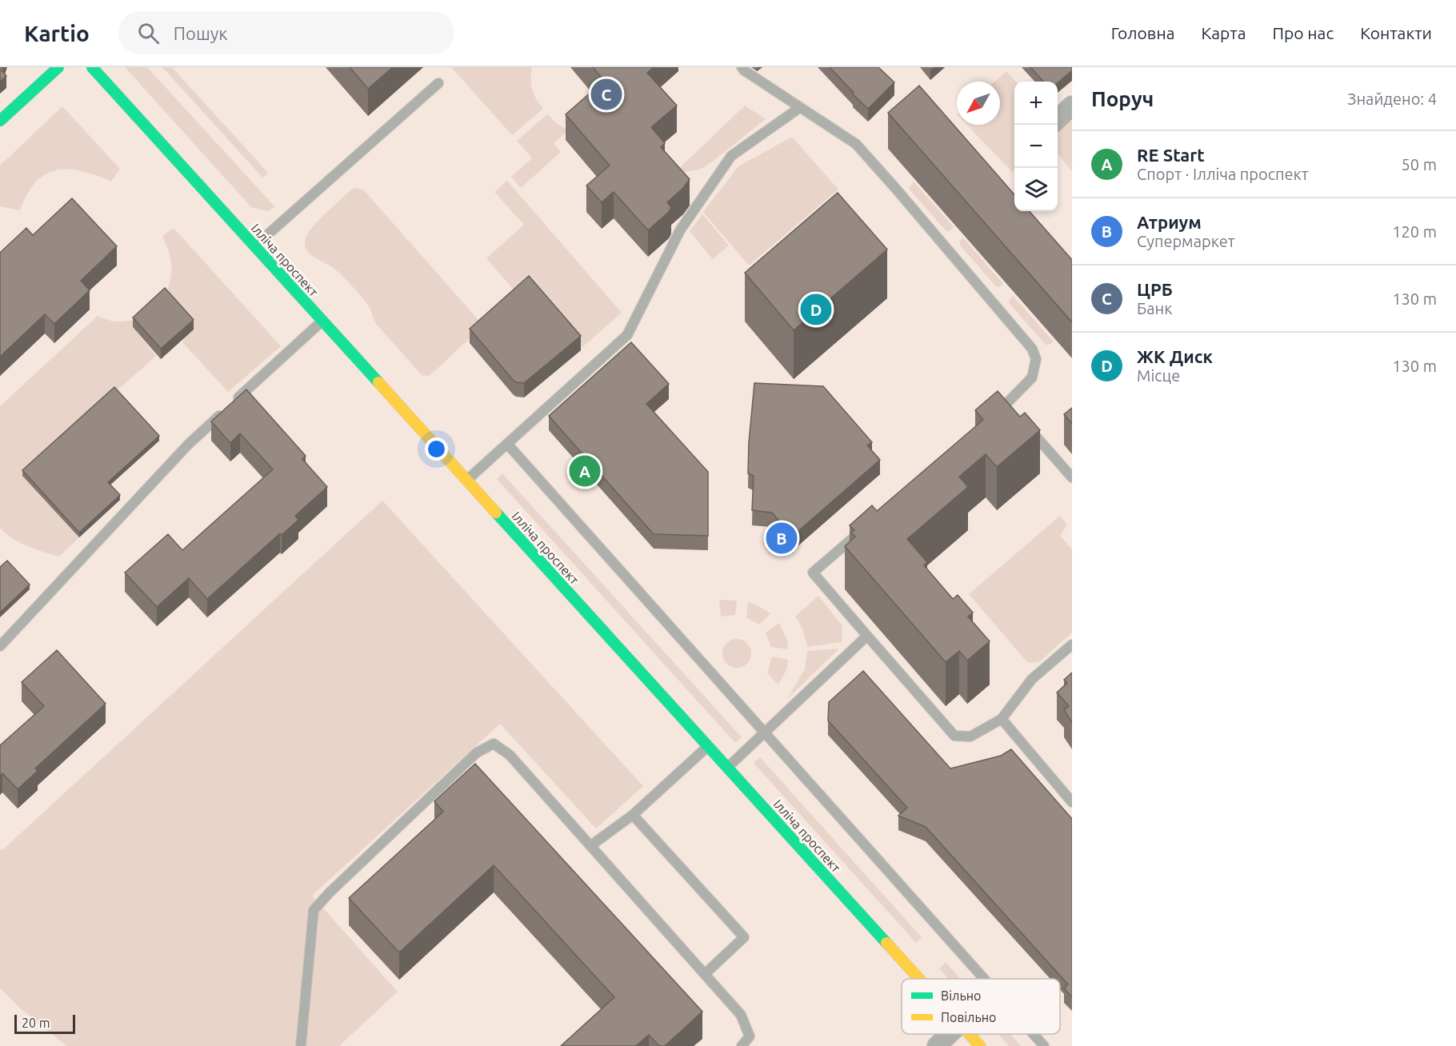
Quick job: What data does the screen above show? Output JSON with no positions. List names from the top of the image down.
{
  "streets": {
    "main road": ["Ілліча проспект"]
  },
  "legend": ["Вільно", "Повільно"],
  "scale_bar": "20 m",
  "north": "bottom left",
  "page": {
    "header": "Kartio",
    "search": "Пошук",
    "nav": [
      "Головна",
      "Карта",
      "Про нас",
      "Контакти"
    ],
    "heading": ["Поруч", "Знайдено: 4"],
    "pins": [
      "C",
      "D",
      "A",
      "B"
    ],
    "map_buttons": ["+", "−"],
    "list": [
      {
        "mark": "A",
        "name": "RE Start",
        "note": "Спорт · Ілліча проспект",
        "value": "50 m"
      },
      {
        "mark": "B",
        "name": "Атриум",
        "note": "Супермаркет",
        "value": "120 m"
      },
      {
        "mark": "C",
        "name": "ЦРБ",
        "note": "Банк",
        "value": "130 m"
      },
      {
        "mark": "D",
        "name": "ЖК Диск",
        "note": "Місце",
        "value": "130 m"
      }
    ],
    "scale": "20 m"
  }
}
